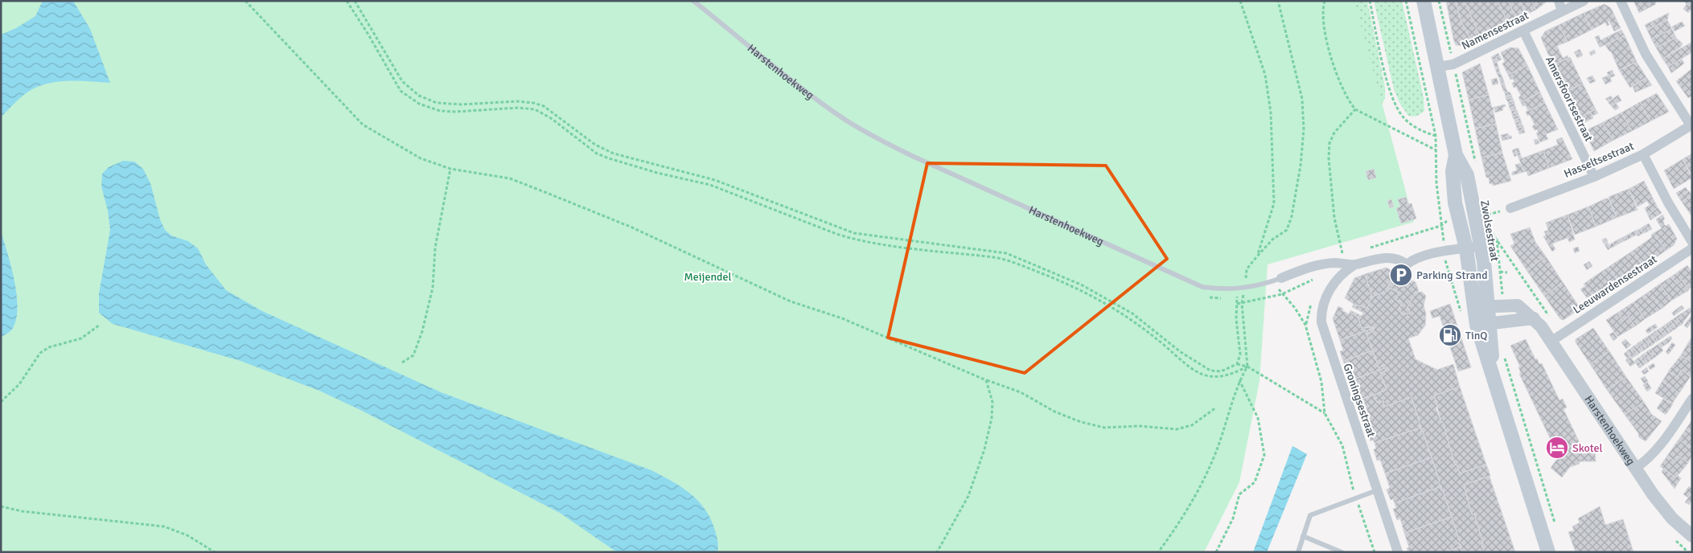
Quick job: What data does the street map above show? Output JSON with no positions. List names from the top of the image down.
{
  "streets": {
    "main road": ["Zwolsestraat"],
    "street": [
      "Namensestraat",
      "Harstenhoekweg",
      "Amersfoortsestraat",
      "Hasseltsestraat",
      "Leeuwardensestraat",
      "Groningsestraat"
    ]
  },
  "crossings": [
    ["Namensestraat", "Amersfoortsestraat"],
    ["Namensestraat", "Zwolsestraat"],
    ["Harstenhoekweg", "Zwolsestraat"],
    ["Harstenhoekweg", "Leeuwardensestraat"],
    ["Harstenhoekweg", "Groningsestraat"],
    ["Amersfoortsestraat", "Hasseltsestraat"]
  ],
  "parks": ["Meijendel"],
  "places": {
    "parking": ["Parking Strand"],
    "fuel station": ["TinQ"],
    "hotel": ["Skotel"]
  }
}
